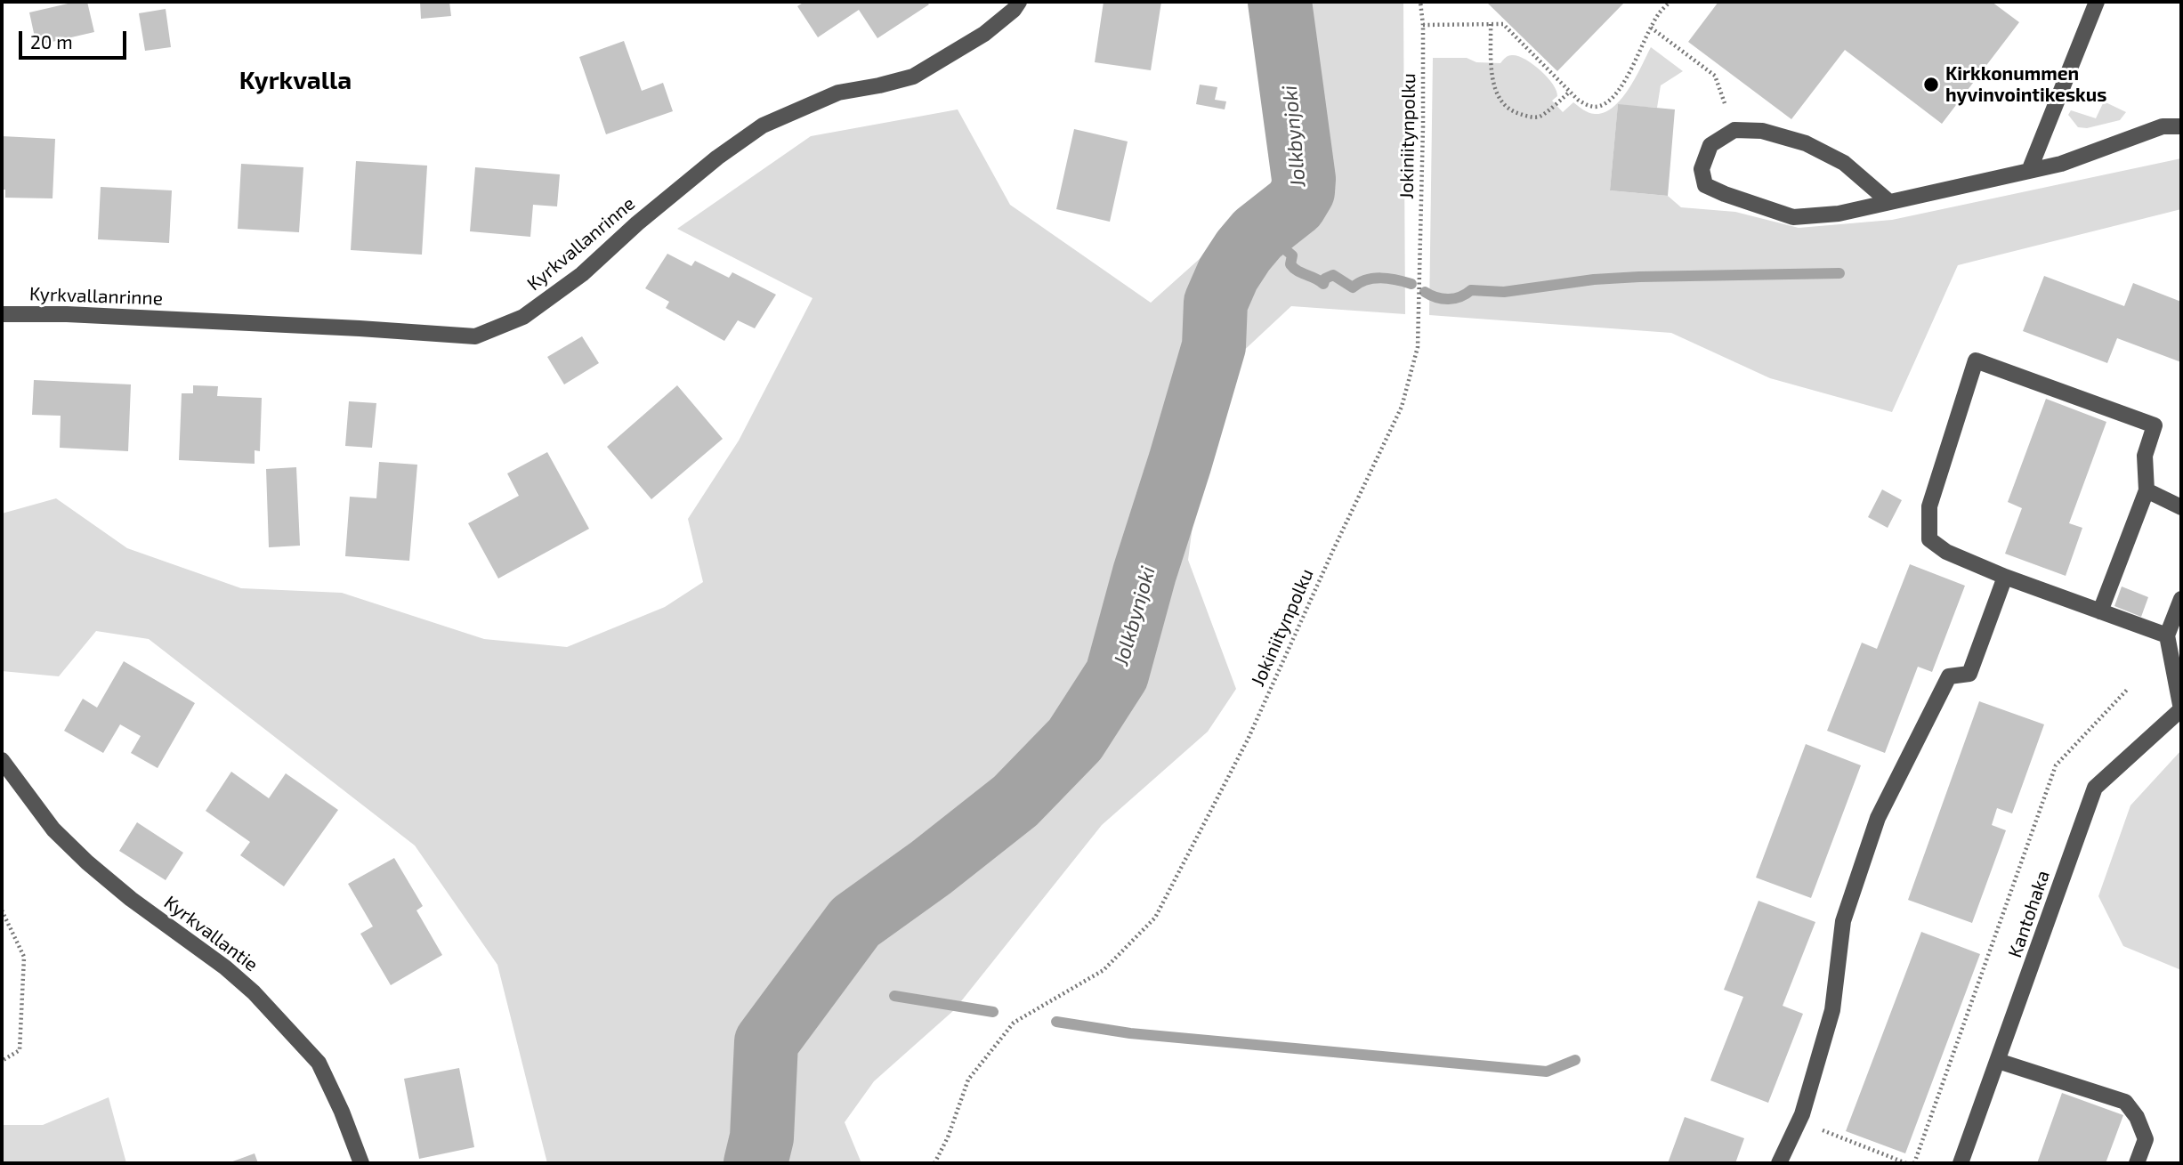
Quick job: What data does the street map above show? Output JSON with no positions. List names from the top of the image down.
{
  "streets": {
    "street": ["Kyrkvallanrinne", "Kantohaka", "Kyrkvallantie"],
    "path": ["Jokiniitynpolku"]
  },
  "districts": ["Kyrkvalla"],
  "water": ["Jolkbynjoki"],
  "places": ["Kirkkonummen hyvinvointikeskus"],
  "scale_bar": "20 m"
}
